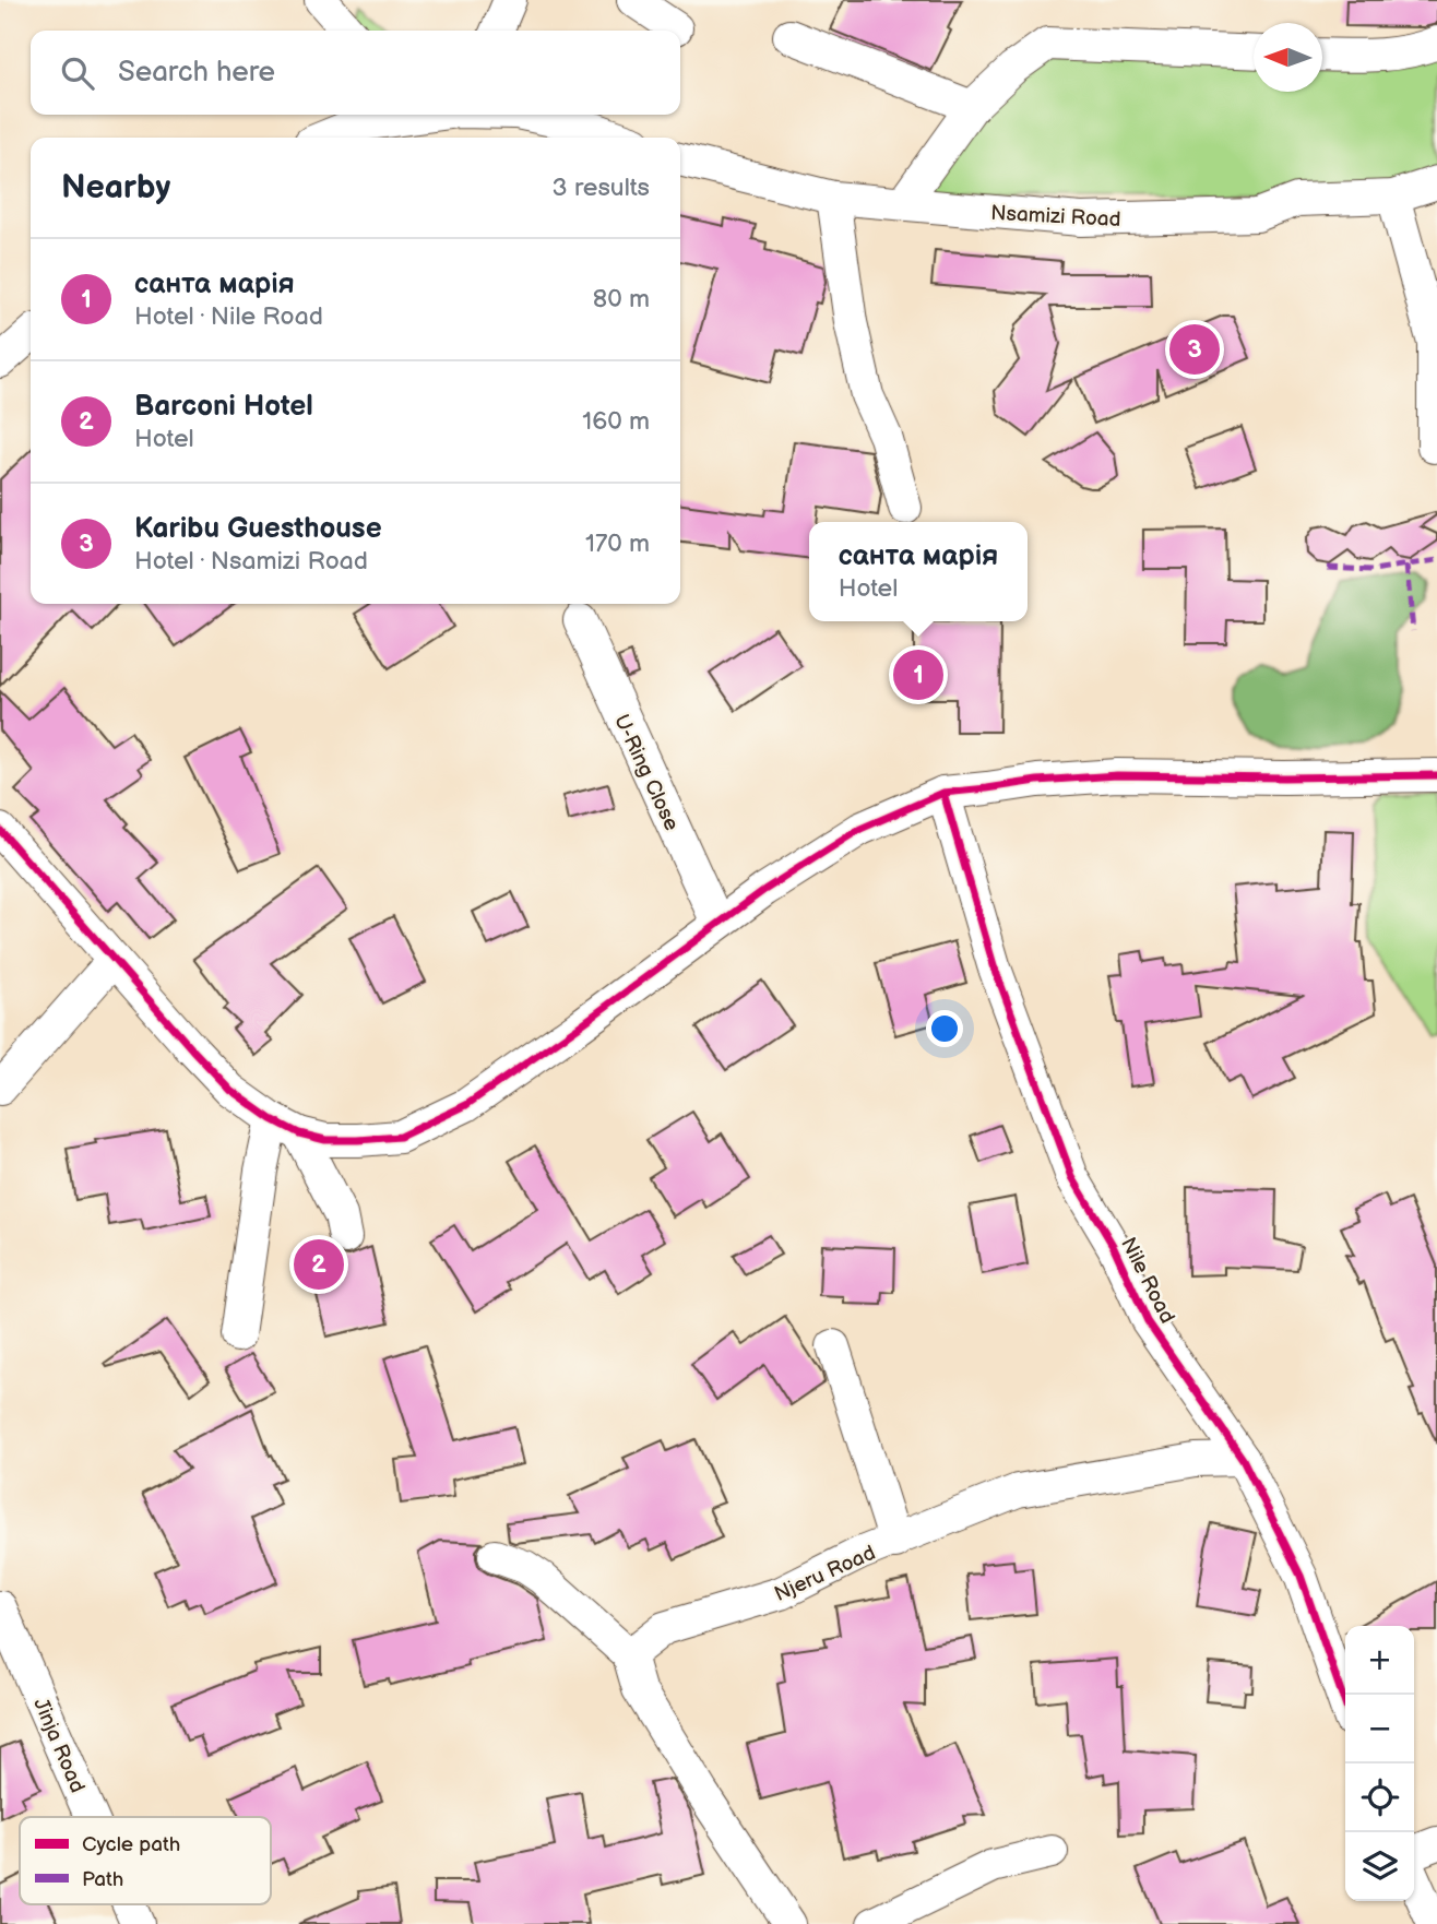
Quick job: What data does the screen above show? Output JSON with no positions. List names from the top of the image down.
{
  "streets": {
    "street": [
      "Nsamizi Road",
      "U-Ring Close",
      "Nile Road",
      "Njeru Road",
      "Jinja Road"
    ]
  },
  "crossings": [
    ["Nile Road", "Njeru Road"]
  ],
  "legend": ["Cycle path", "Path"],
  "north": "left",
  "page": {
    "search": "Search here",
    "heading": ["Nearby", "3 results"],
    "list": [
      {
        "mark": "1",
        "name": "санта марія",
        "note": "Hotel · Nile Road",
        "value": "80 m"
      },
      {
        "mark": "2",
        "name": "Barconi Hotel",
        "note": "Hotel",
        "value": "160 m"
      },
      {
        "mark": "3",
        "name": "Karibu Guesthouse",
        "note": "Hotel · Nsamizi Road",
        "value": "170 m"
      }
    ],
    "pins": ["3", "1", "2"],
    "popup": ["санта марія", "Hotel"],
    "map_buttons": ["+", "−"]
  }
}
